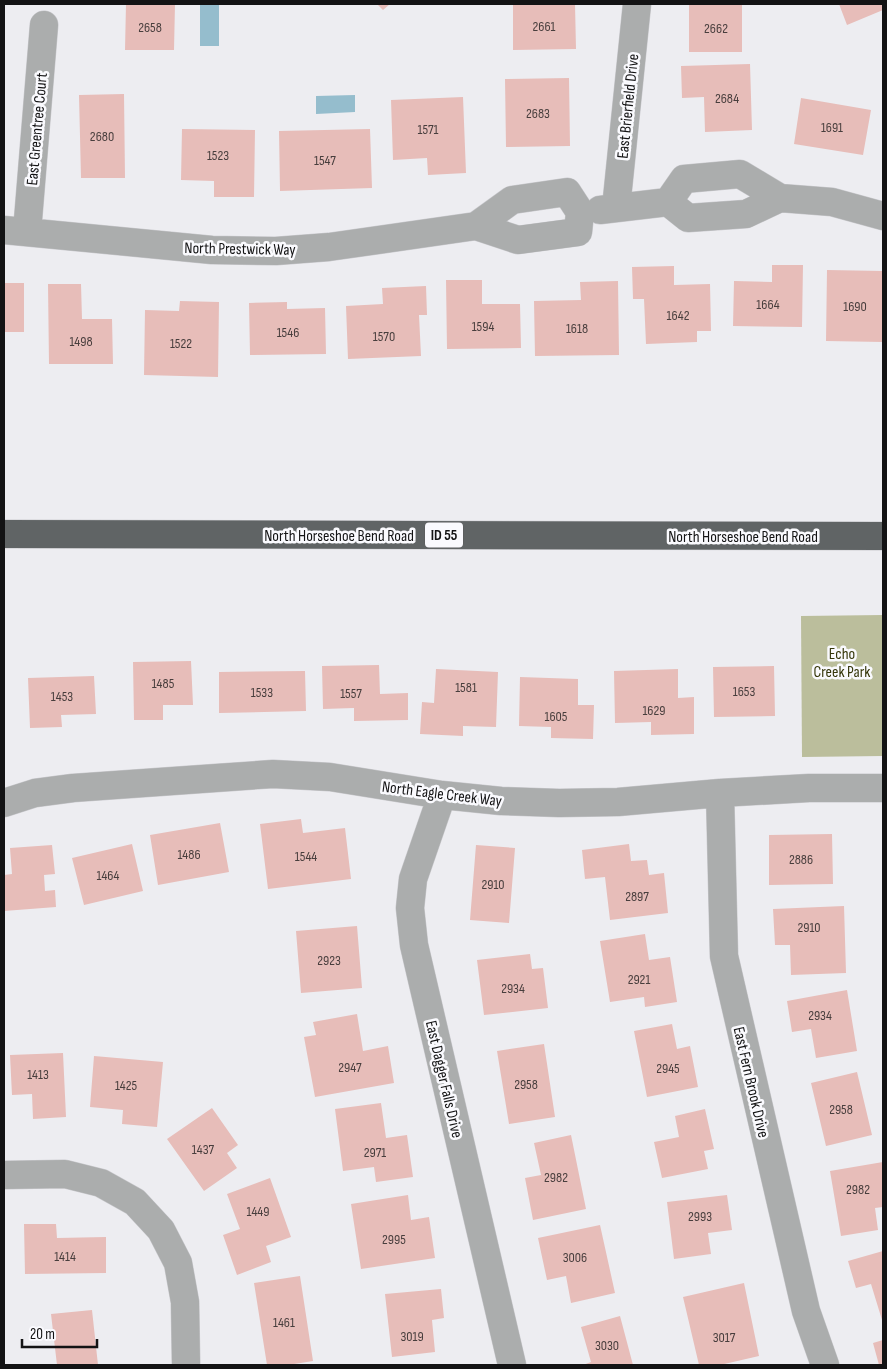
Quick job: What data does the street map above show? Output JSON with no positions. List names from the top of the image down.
{
  "streets": {
    "highway": ["North Horseshoe Bend Road", "ID 55"],
    "street": [
      "East Brierfield Drive",
      "East Greentree Court",
      "North Prestwick Way",
      "North Eagle Creek Way",
      "East Dagger Falls Drive",
      "East Fern Brook Drive"
    ]
  },
  "crossings": [
    ["East Greentree Court", "North Prestwick Way"],
    ["North Eagle Creek Way", "East Dagger Falls Drive"],
    ["North Eagle Creek Way", "East Fern Brook Drive"]
  ],
  "parks": ["Echo Creek Park"],
  "house_numbers": [
    "2661",
    "2658",
    "2662",
    "2684",
    "2683",
    "1691",
    "1571",
    "2680",
    "1523",
    "1547",
    "1664",
    "1690",
    "1642",
    "1594",
    "1618",
    "1546",
    "1570",
    "1498",
    "1522",
    "1485",
    "1581",
    "1653",
    "1533",
    "1557",
    "1453",
    "1629",
    "1605",
    "1486",
    "1544",
    "2886",
    "1464",
    "2910",
    "2897",
    "2910",
    "2923",
    "2921",
    "2934",
    "2934",
    "2947",
    "2945",
    "1413",
    "2958",
    "1425",
    "2958",
    "1437",
    "2971",
    "2982",
    "2982",
    "1449",
    "2993",
    "2995",
    "1414",
    "3006",
    "1461",
    "3019",
    "3017",
    "3030"
  ],
  "scale_bar": "20 m"
}
